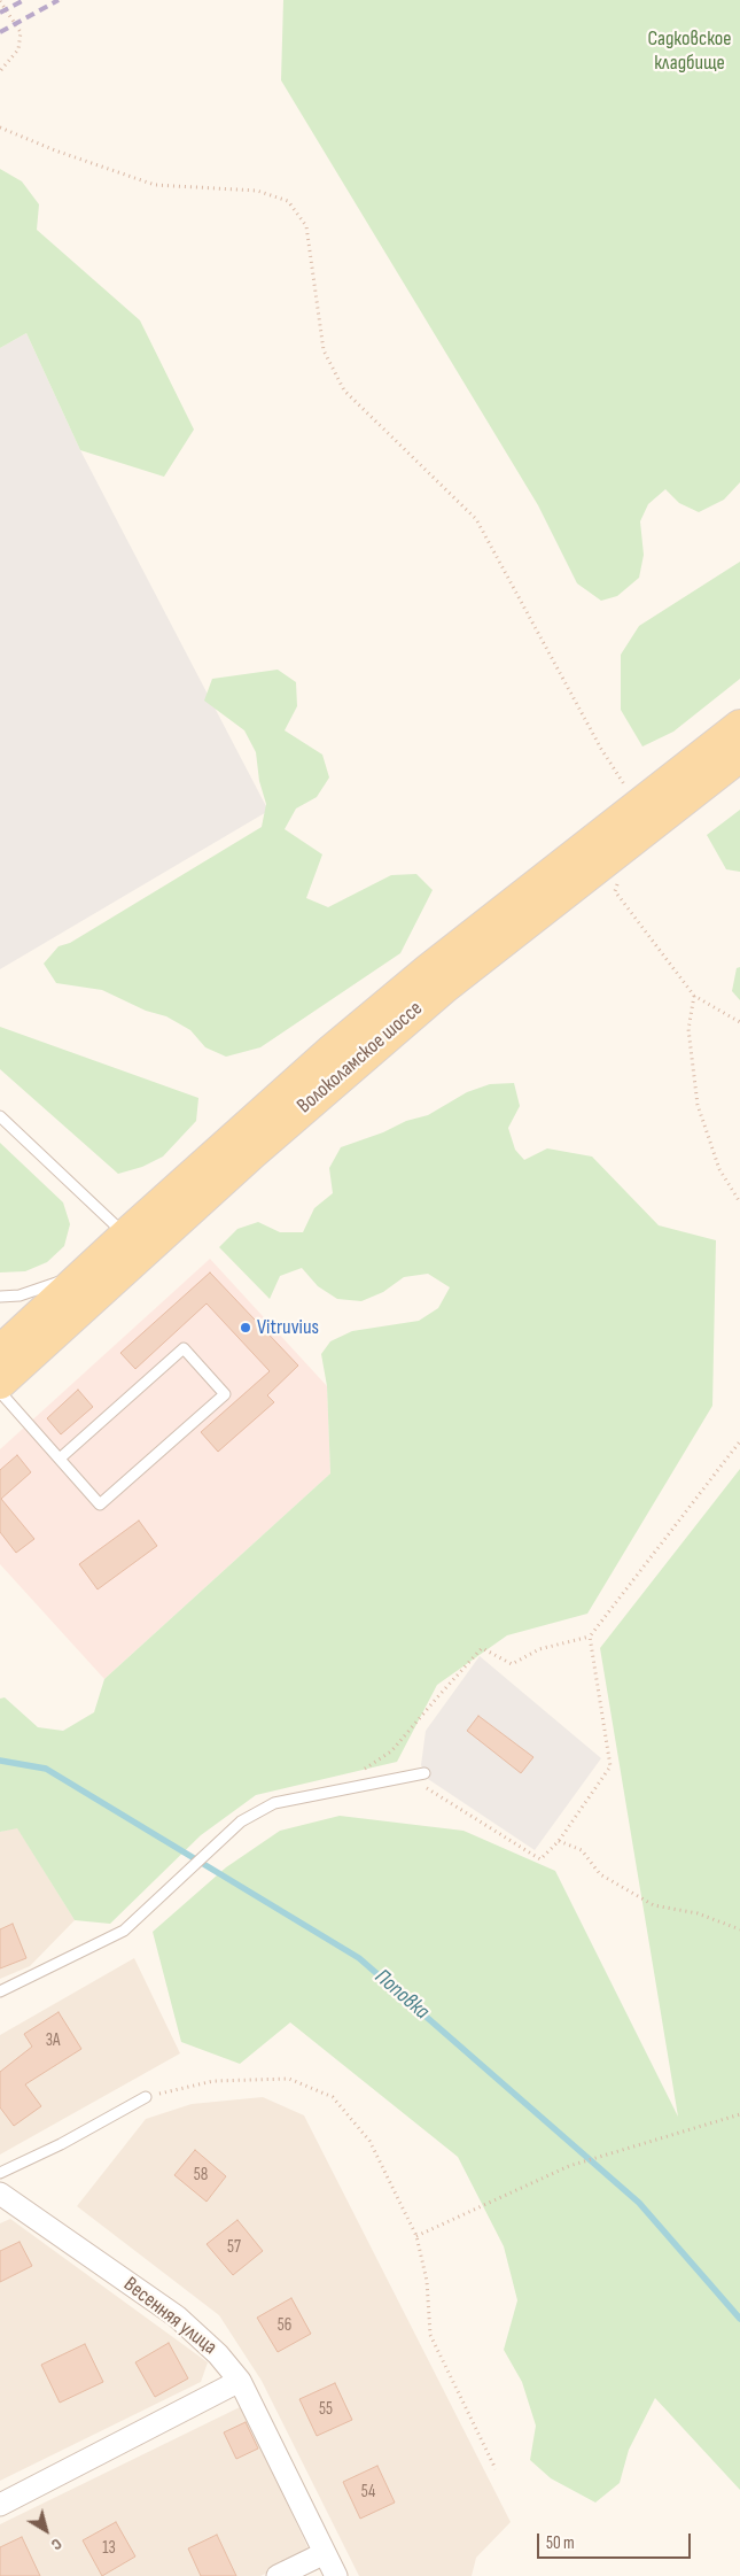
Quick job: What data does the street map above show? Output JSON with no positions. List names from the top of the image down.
{
  "streets": {
    "main road": ["Волоколамское шоссе"],
    "street": ["Весенняя улица"]
  },
  "water": ["Поповка"],
  "parks": ["Садковское кладбище"],
  "places": ["Vitruvius"],
  "house_numbers": [
    "3А",
    "58",
    "57",
    "56",
    "55",
    "54",
    "13"
  ],
  "scale_bar": "50 m",
  "north": "bottom right"
}
